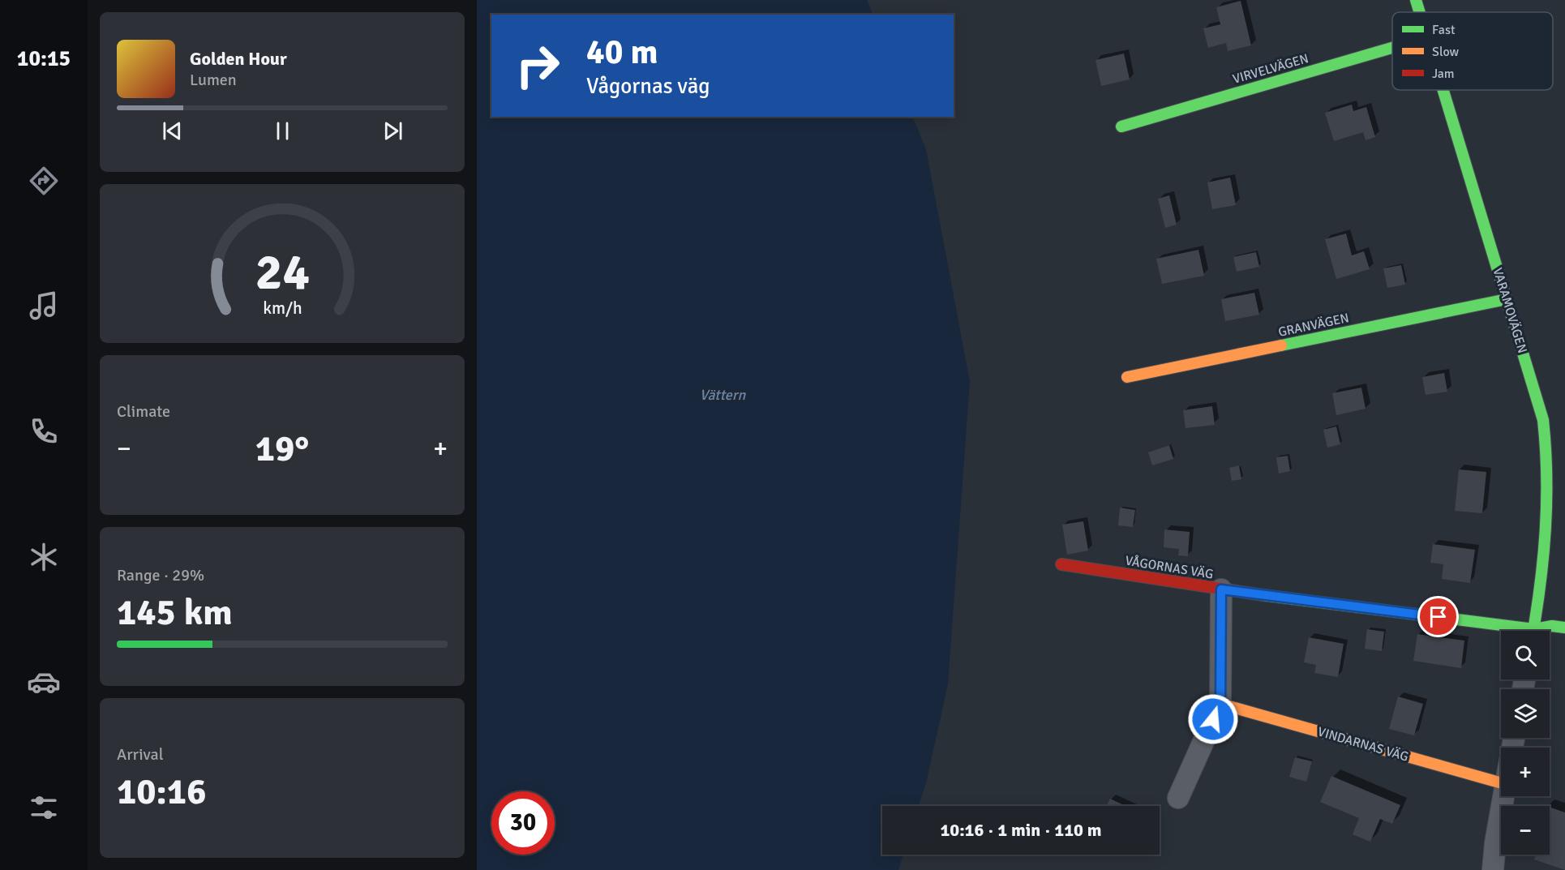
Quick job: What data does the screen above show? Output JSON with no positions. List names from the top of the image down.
{
  "streets": {
    "street": [
      "VIRVELVÄGEN",
      "VARAMOVÄGEN",
      "GRANVÄGEN",
      "VÅGORNAS VÄG",
      "VINDARNAS VÄG"
    ]
  },
  "crossings": [
    ["VARAMOVÄGEN", "GRANVÄGEN"]
  ],
  "water": ["Vättern"],
  "legend": ["Fast", "Slow", "Jam"],
  "page": {
    "tabs": "10:15",
    "turn": ["40 m", "Vågornas väg"],
    "song": ["Golden Hour", "Lumen"],
    "tile": [
      "Climate",
      ["Range · 29%", "145 km"],
      ["Arrival", "10:16"]
    ],
    "heat": ["−", "19°", "+"],
    "map_buttons": ["+", "−"],
    "limit": "30",
    "trip": "10:16 · 1 min · 110 m",
    "gauge": ["24", "km/h"]
  }
}
